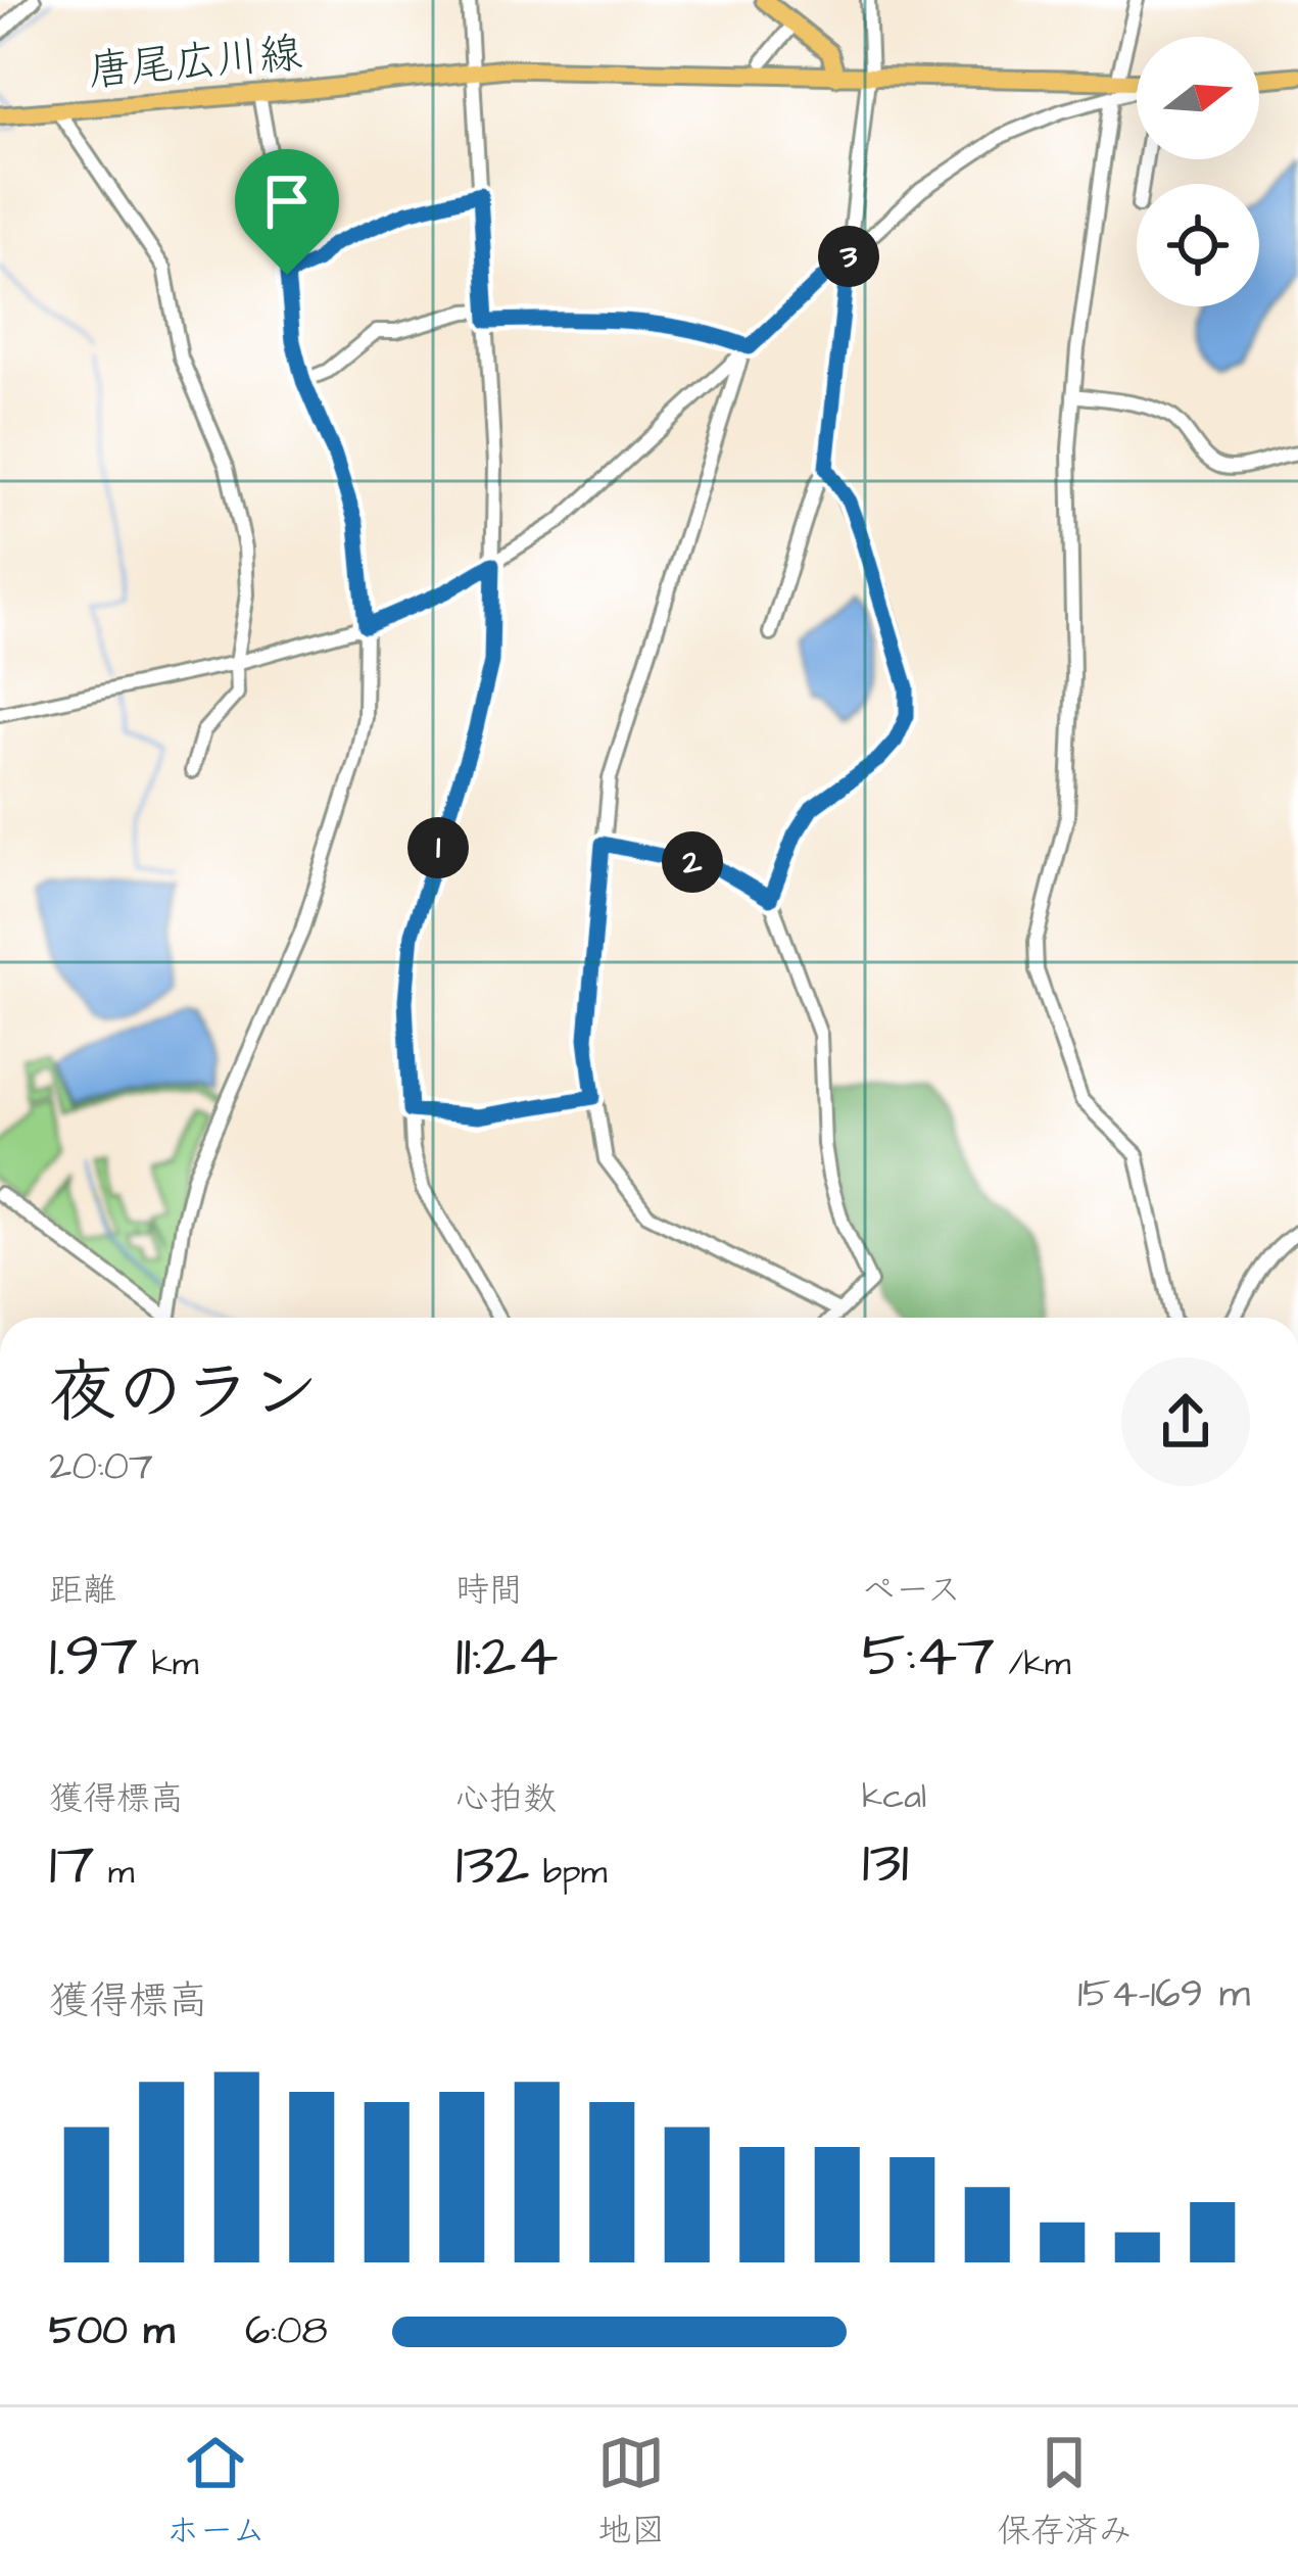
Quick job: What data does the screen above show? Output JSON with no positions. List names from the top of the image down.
{
  "streets": {
    "main road": ["唐尾広川線"]
  },
  "north": "right",
  "page": {
    "pins": ["3", "1", "2"],
    "heading": ["夜のラン", "20:07"],
    "stats": [
      ["距離", "1.97 km"],
      ["時間", "11:24"],
      ["ペース", "5:47 /km"],
      ["獲得標高", "17 m"],
      ["心拍数", "132 bpm"],
      ["kcal", "131"]
    ],
    "chart": ["獲得標高", "154–169 m"],
    "list": [
      {
        "name": "500 m",
        "note": "6:08"
      }
    ],
    "tabs": ["ホーム", "地図", "保存済み"]
  }
}
